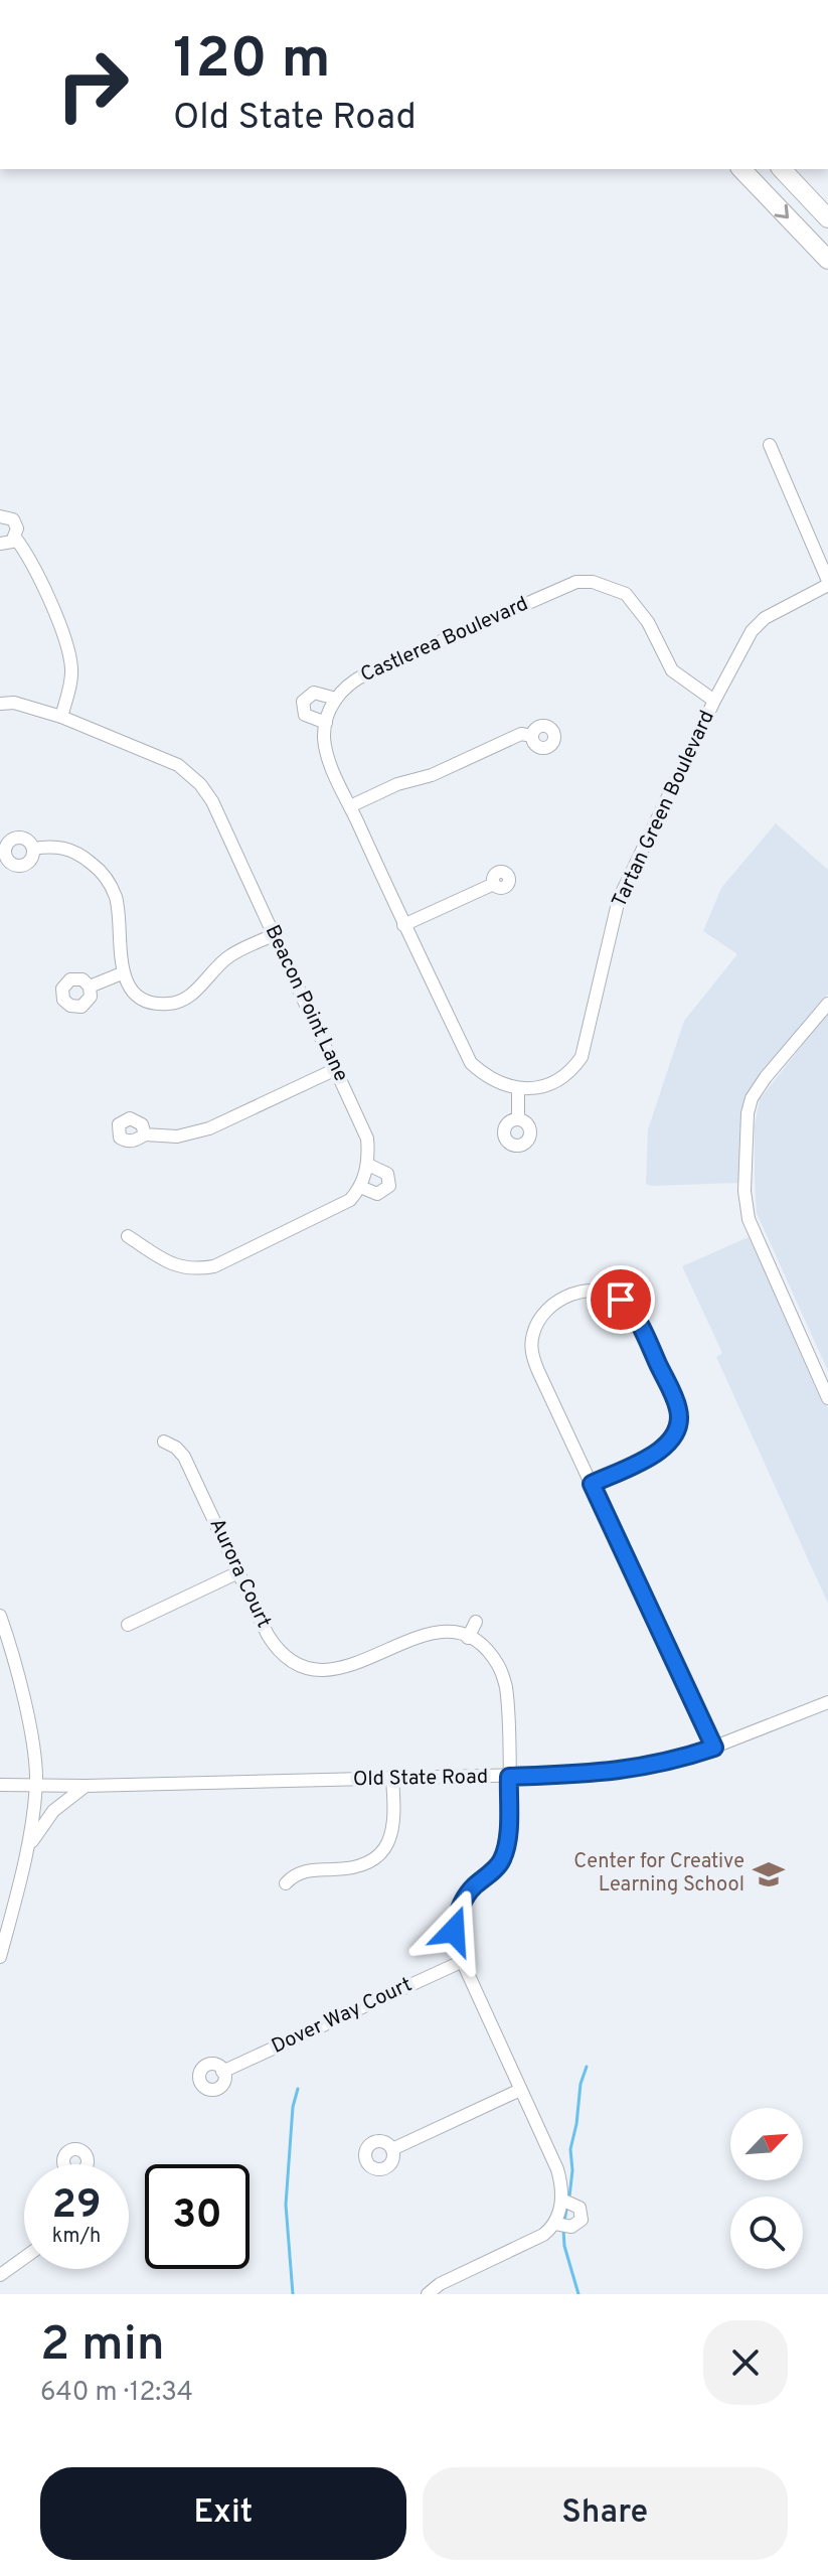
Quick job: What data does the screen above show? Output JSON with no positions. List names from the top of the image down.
{
  "streets": {
    "street": [
      "Castlerea Boulevard",
      "Tartan Green Boulevard",
      "Beacon Point Lane",
      "Aurora Court",
      "Old State Road",
      "Dover Way Court"
    ]
  },
  "crossings": [
    ["Castlerea Boulevard", "Tartan Green Boulevard"]
  ],
  "places": {
    "school or university": ["Center for Creative Learning School"]
  },
  "north": "top right",
  "page": {
    "turn": ["120 m", "Old State Road"],
    "speed": "29 km/h",
    "limit": "30",
    "heading": ["2 min", "640 m · 12:34"],
    "buttons": ["Exit", "Share"]
  }
}
